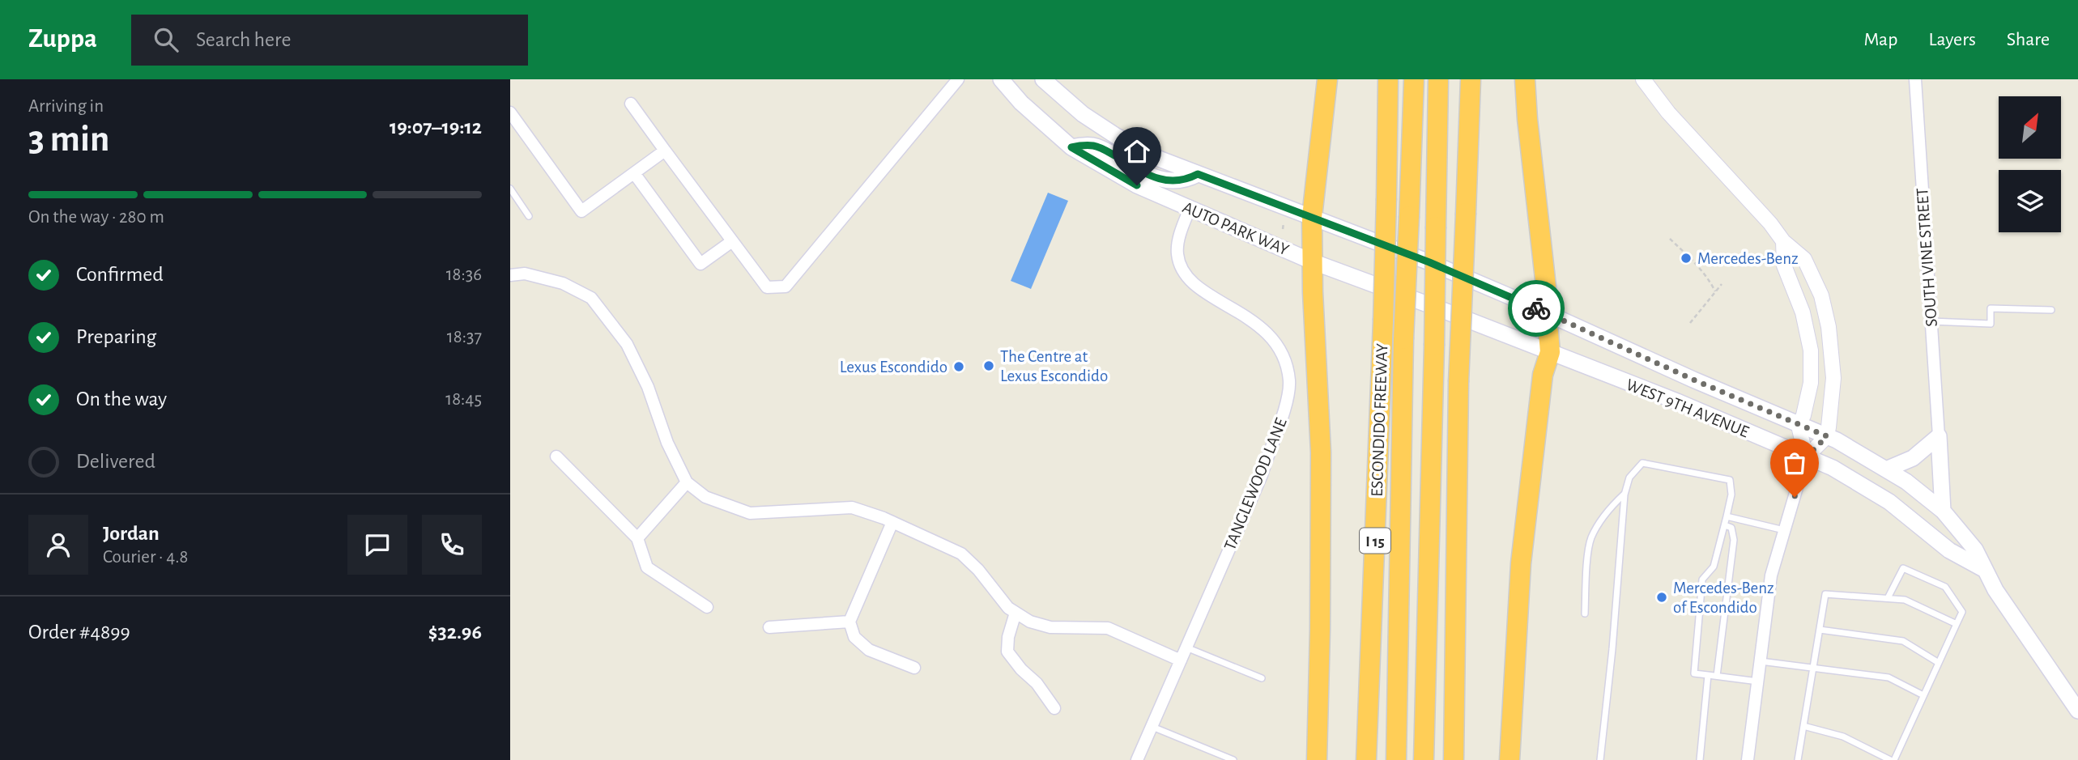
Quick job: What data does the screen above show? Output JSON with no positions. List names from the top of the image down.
{
  "streets": {
    "highway": ["ESCONDIDO FREEWAY", "I 15"],
    "main road": ["AUTO PARK WAY", "WEST 9TH AVENUE"],
    "street": ["SOUTH VINE STREET", "TANGLEWOOD LANE"]
  },
  "crossings": [
    ["AUTO PARK WAY", "WEST 9TH AVENUE"],
    ["AUTO PARK WAY", "TANGLEWOOD LANE"]
  ],
  "places": [
    "Mercedes-Benz",
    "The Centre at Lexus Escondido",
    "Lexus Escondido",
    "Mercedes-Benz of Escondido"
  ],
  "north": "top right",
  "page": {
    "header": "Zuppa",
    "search": "Search here",
    "nav": ["Map", "Layers", "Share"],
    "heading": ["3 min", "Arriving in", "19:07–19:12"],
    "panel": [
      "Jordan",
      "Courier · 4.8",
      "Order #4899",
      "$32.96"
    ],
    "bar": "On the way · 280 m",
    "list": [
      ["Confirmed", "18:36"],
      ["Preparing", "18:37"],
      ["On the way", "18:45"],
      "Delivered"
    ]
  }
}
